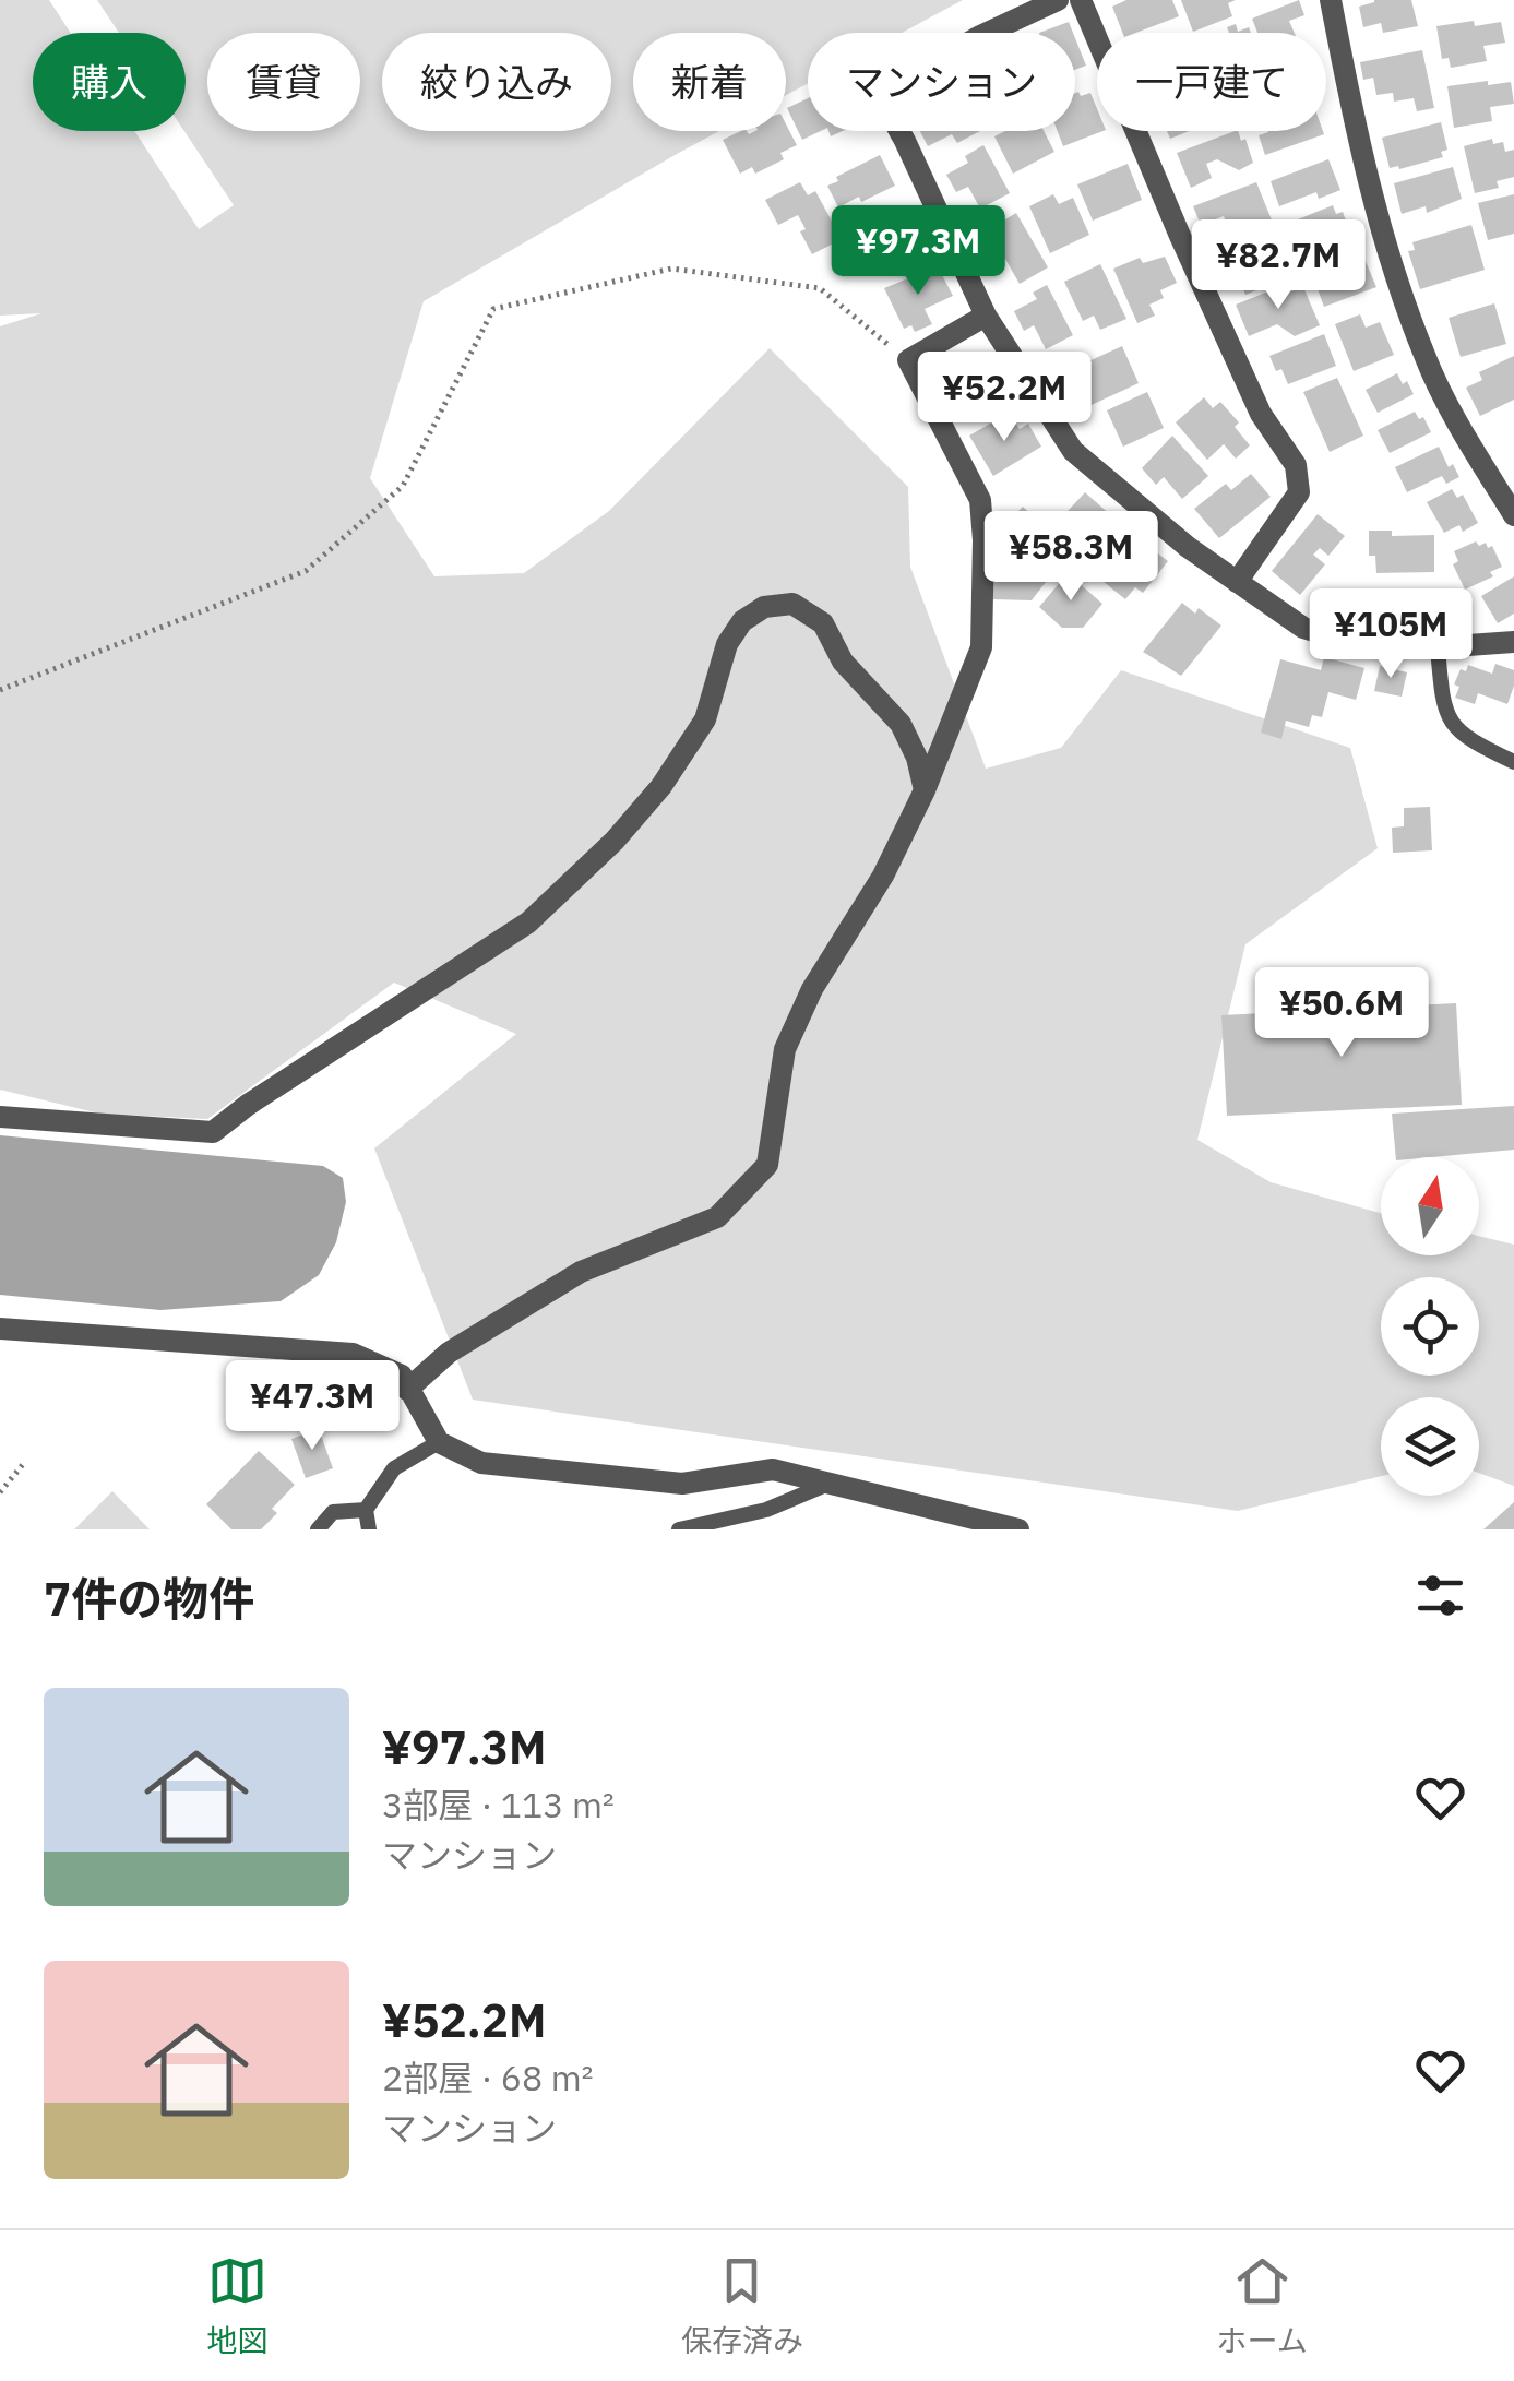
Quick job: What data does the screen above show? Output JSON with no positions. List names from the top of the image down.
{
  "north": "top",
  "page": {
    "chip": [
      "購入",
      "賃貸",
      "絞り込み",
      "新着",
      "マンション",
      "一戸建て"
    ],
    "price": [
      "¥97.3M",
      "¥82.7M",
      "¥52.2M",
      "¥58.3M",
      "¥105M",
      "¥50.6M",
      "¥47.3M"
    ],
    "heading": "7件の物件",
    "list": [
      {
        "name": "¥97.3M",
        "note": "3部屋 · 113 m² · マンション"
      },
      {
        "name": "¥52.2M",
        "note": "2部屋 · 68 m² · マンション"
      }
    ],
    "tabs": ["地図", "保存済み", "ホーム"]
  }
}
